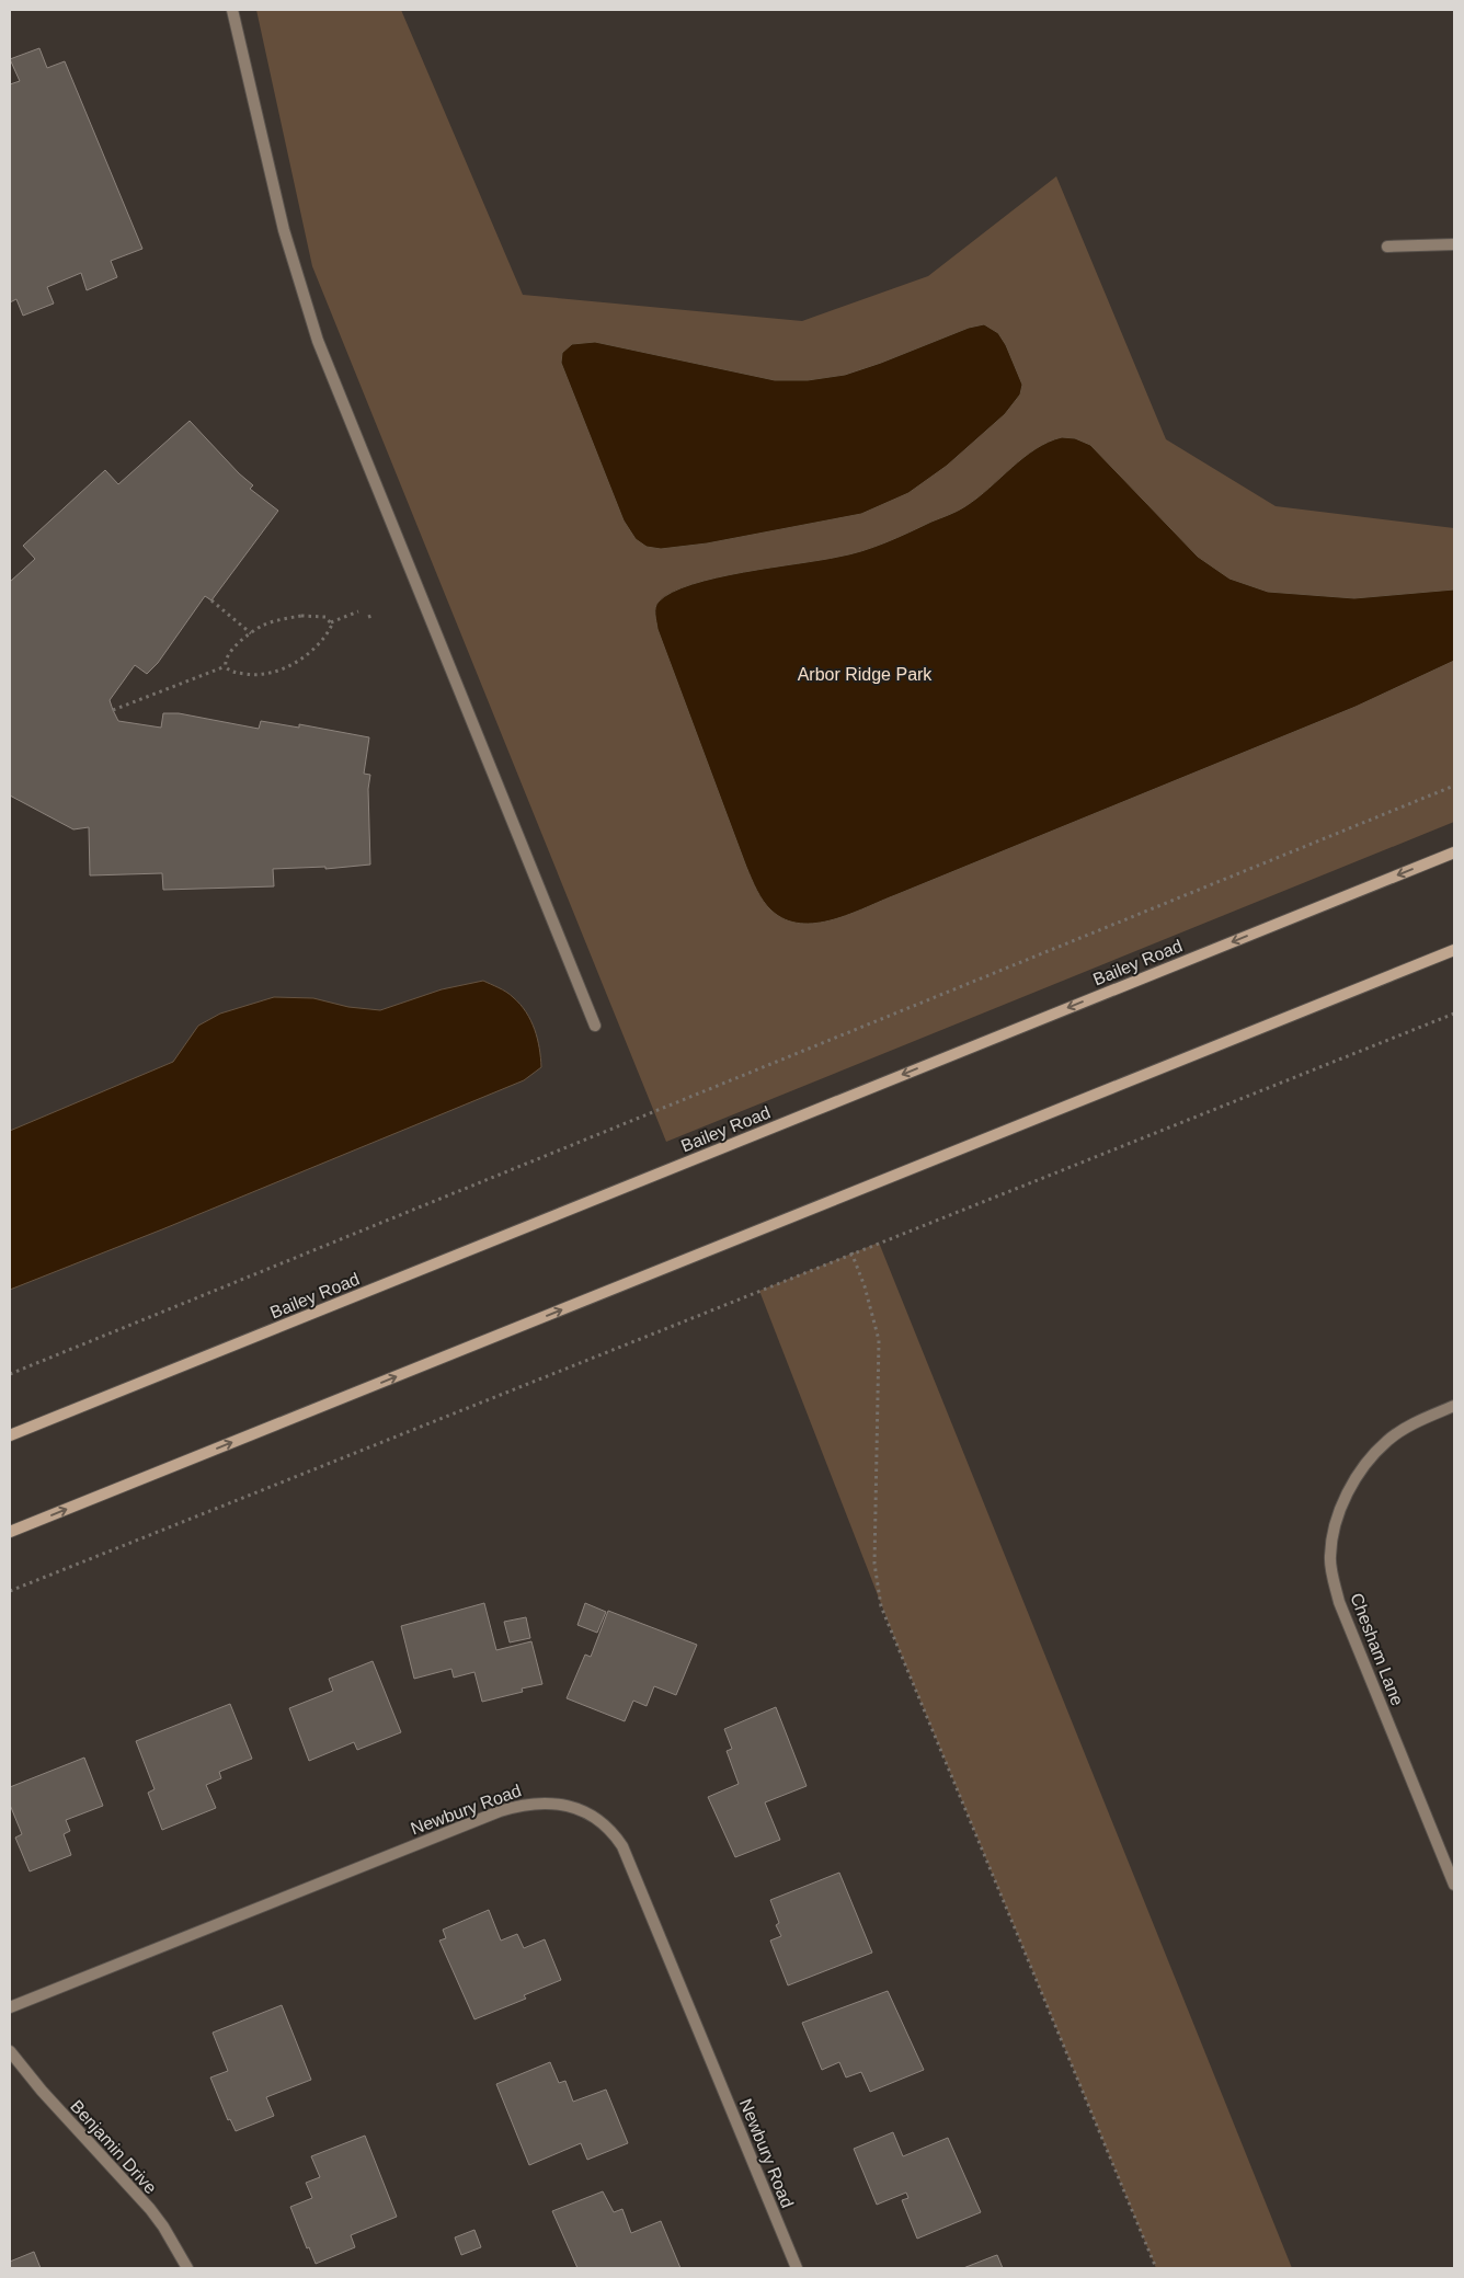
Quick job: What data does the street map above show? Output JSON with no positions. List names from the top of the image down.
{
  "streets": {
    "main road": ["Bailey Road"],
    "street": ["Chesham Lane", "Newbury Road", "Benjamin Drive"]
  },
  "parks": ["Arbor Ridge Park"]
}
